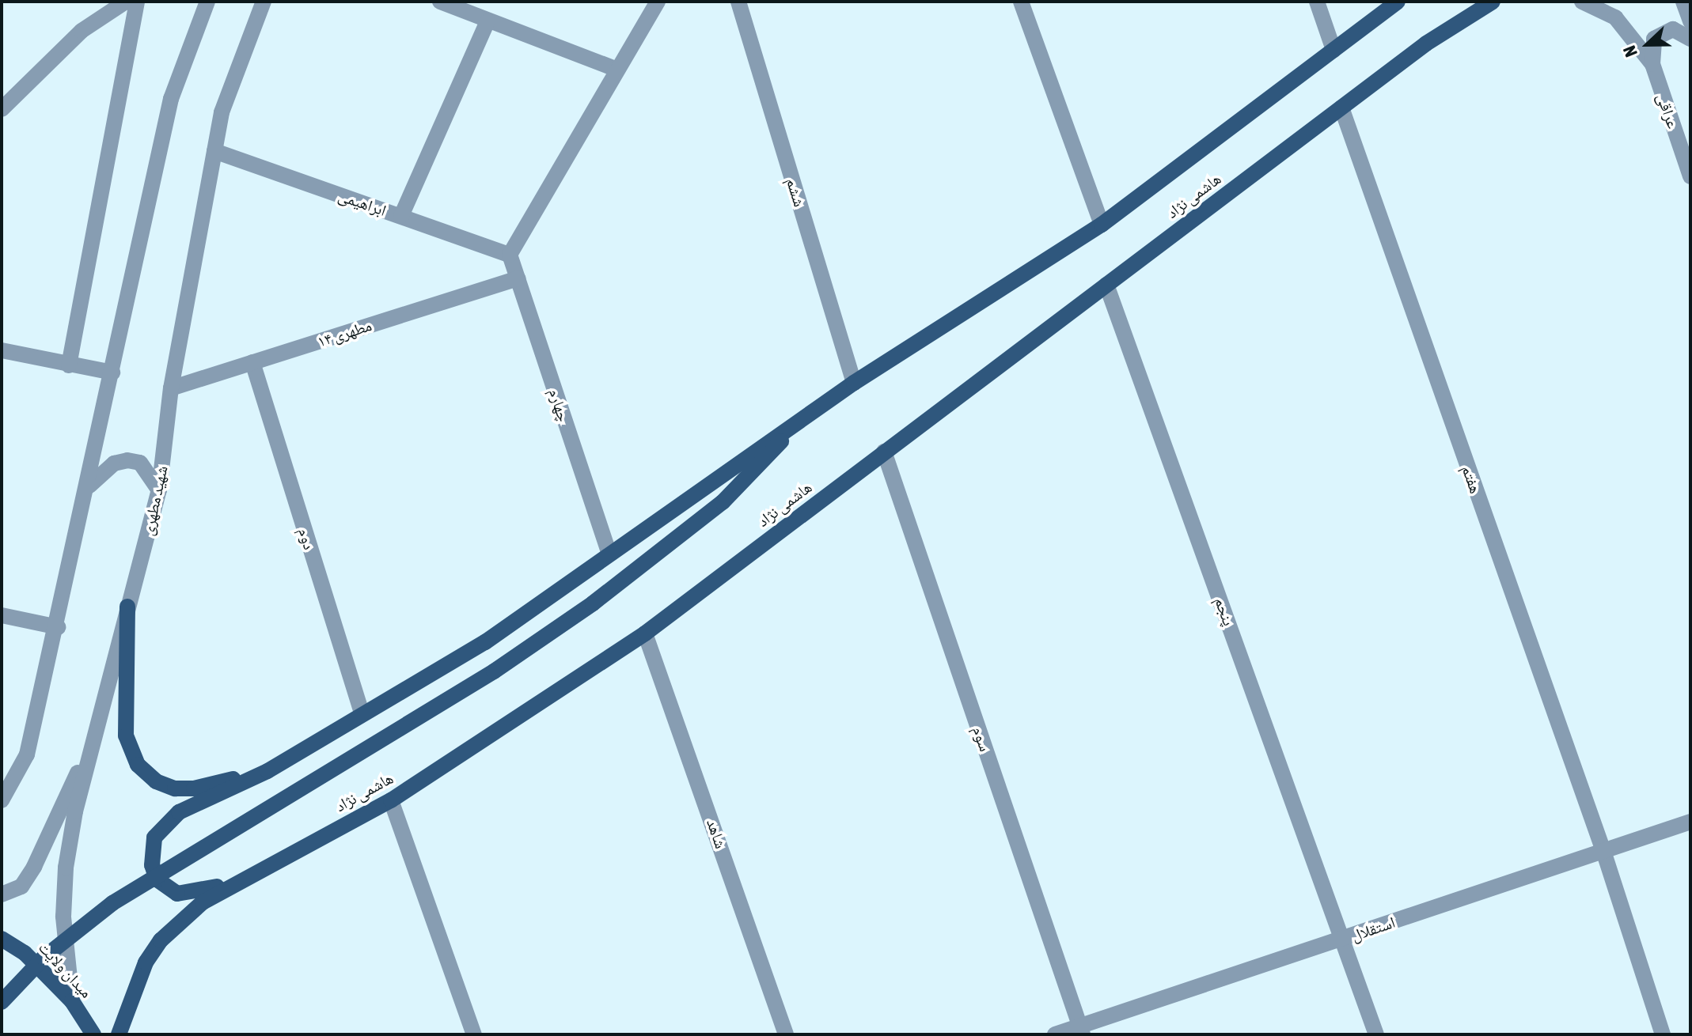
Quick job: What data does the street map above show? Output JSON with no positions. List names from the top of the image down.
{
  "streets": {
    "main road": ["هاشمی نژاد", "میدان ولایت"],
    "street": [
      "عراقی",
      "ششم",
      "ابراهیمی",
      "مطهری ۱۴",
      "چهارم",
      "هفتم",
      "شهید مطهری",
      "دوم",
      "پنجم",
      "سوم",
      "شاهد",
      "استقلال"
    ]
  },
  "crossings": [
    ["ششم", "هاشمی نژاد"],
    ["هاشمی نژاد", "چهارم"],
    ["هاشمی نژاد", "هفتم"],
    ["هاشمی نژاد", "دوم"],
    ["هاشمی نژاد", "پنجم"],
    ["هاشمی نژاد", "سوم"],
    ["هاشمی نژاد", "شاهد"],
    ["ابراهیمی", "چهارم"],
    ["ابراهیمی", "شهید مطهری"],
    ["مطهری ۱۴", "چهارم"],
    ["مطهری ۱۴", "شهید مطهری"],
    ["مطهری ۱۴", "دوم"],
    ["هفتم", "استقلال"],
    ["شهید مطهری", "میدان ولایت"],
    ["پنجم", "استقلال"],
    ["سوم", "استقلال"]
  ],
  "north": "left"
}
